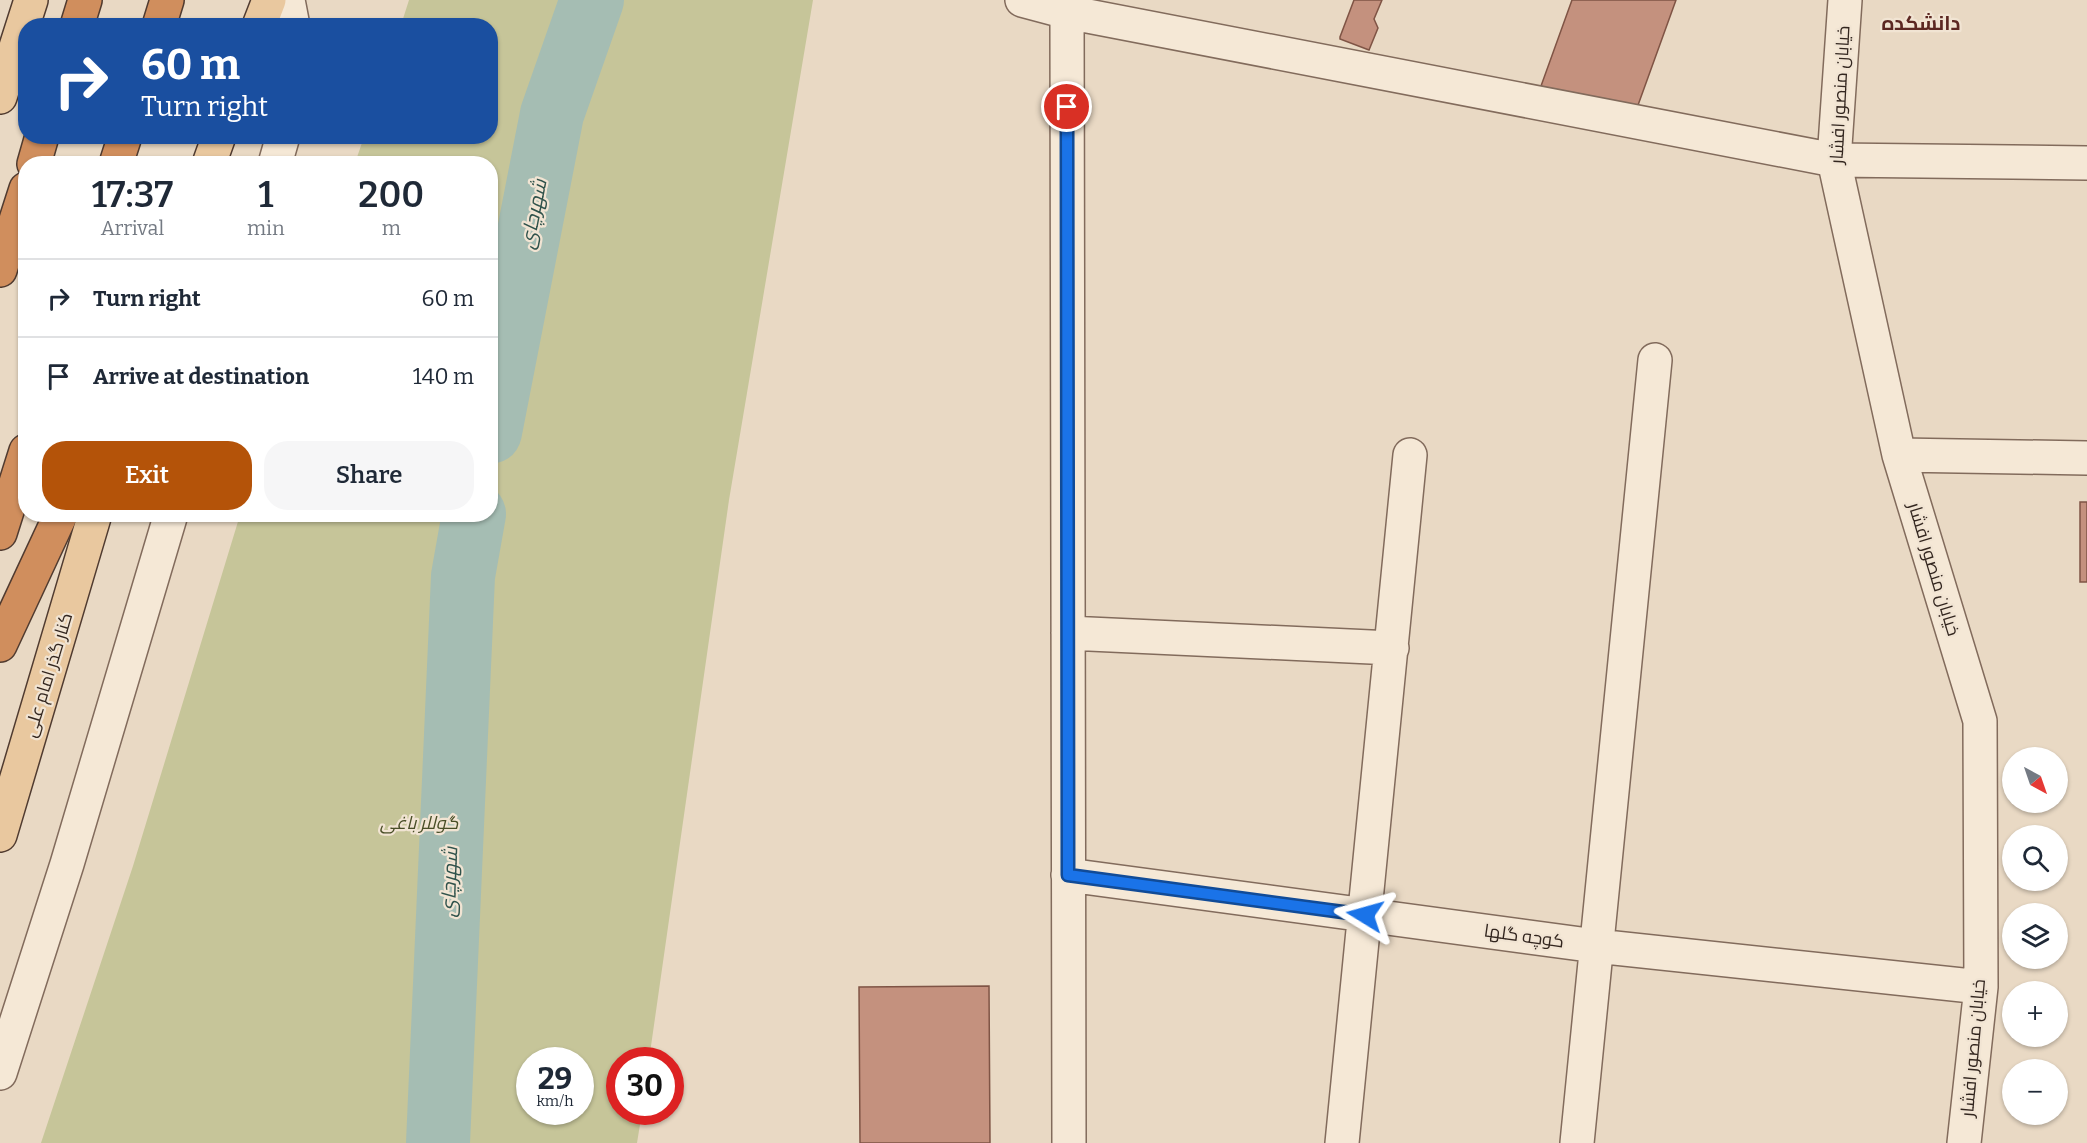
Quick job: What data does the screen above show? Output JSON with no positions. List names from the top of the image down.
{
  "streets": {
    "main road": ["کنار گذر امام علی"],
    "street": ["خیابان منصور افشار", "کوچه گلها"]
  },
  "crossings": [
    ["خیابان منصور افشار", "کوچه گلها"]
  ],
  "districts": ["دانشکده"],
  "water": ["شهرچای"],
  "parks": ["گوللر باغی"],
  "north": "bottom right",
  "page": {
    "turn": ["60 m", "Turn right"],
    "eta": [
      "17:37",
      "Arrival",
      "1",
      "min",
      "200",
      "m"
    ],
    "list": [
      {
        "name": "Turn right",
        "value": "60 m"
      },
      {
        "name": "Arrive at destination",
        "value": "140 m"
      }
    ],
    "buttons": ["Exit", "Share"],
    "map_buttons": ["+", "−"],
    "speed": "29 km/h",
    "limit": "30"
  }
}
